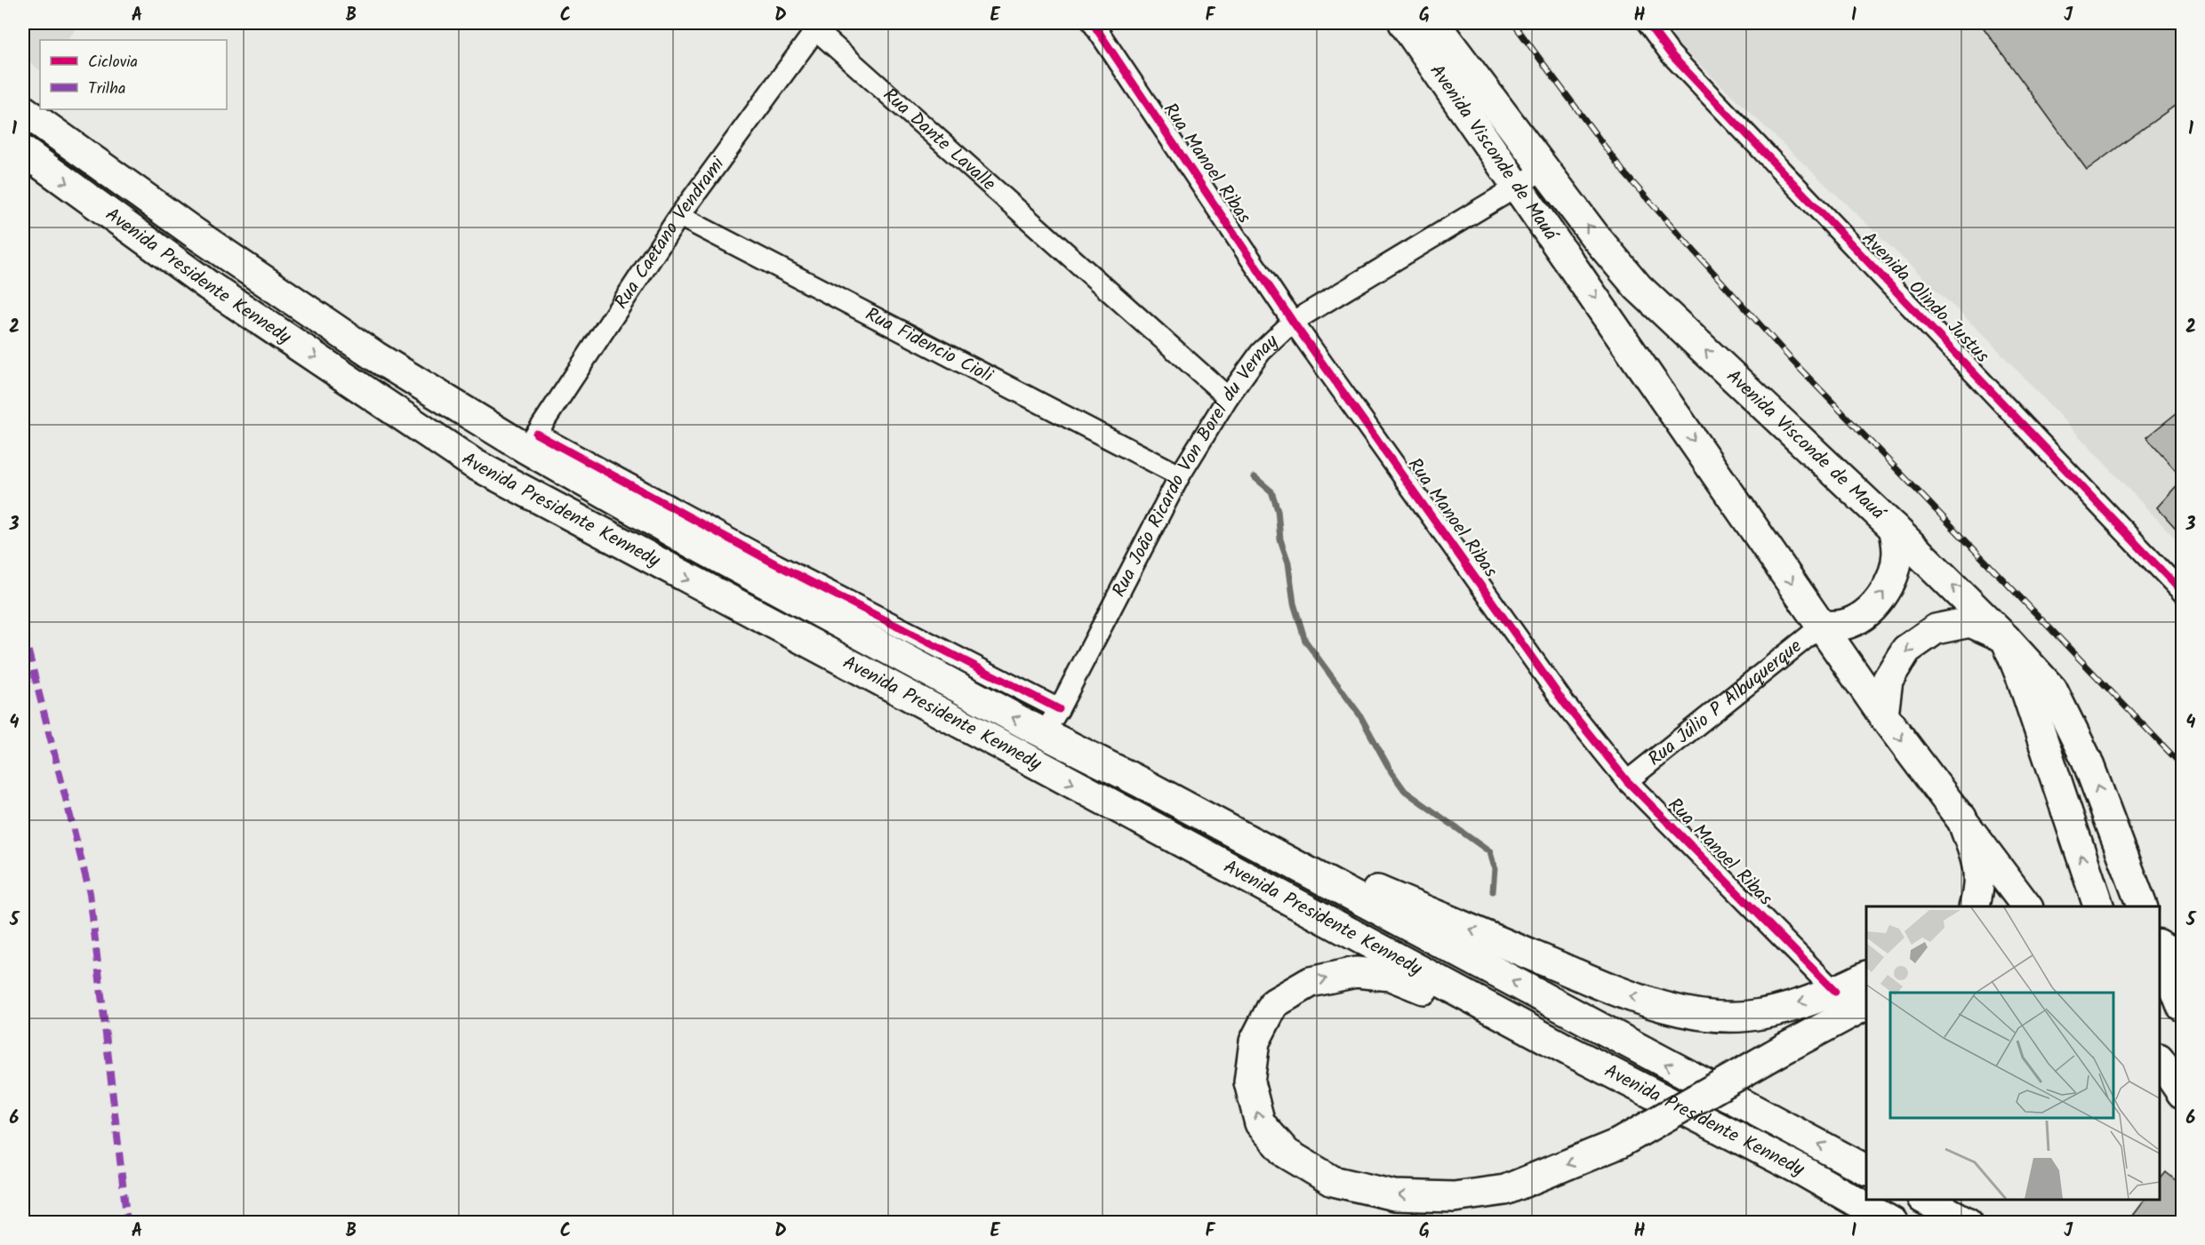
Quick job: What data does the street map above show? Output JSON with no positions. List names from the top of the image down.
{
  "streets": {
    "main road": ["Avenida Visconde de Mauá", "Avenida Presidente Kennedy"],
    "street": [
      "Rua Dante Lavalle",
      "Rua Manoel Ribas",
      "Rua Caetano Vendrami",
      "Avenida Olindo Justus",
      "Rua Fidencio Cioli",
      "Rua João Ricardo Von Borel du Vernay",
      "Rua Júlio P Albuquerque"
    ]
  },
  "crossings": [
    ["Rua Dante Lavalle", "Rua Caetano Vendrami"],
    ["Rua Dante Lavalle", "Rua João Ricardo Von Borel du Vernay"],
    ["Avenida Visconde de Mauá", "Rua João Ricardo Von Borel du Vernay"],
    ["Avenida Visconde de Mauá", "Rua Júlio P Albuquerque"],
    ["Rua Manoel Ribas", "Rua João Ricardo Von Borel du Vernay"],
    ["Rua Manoel Ribas", "Rua Júlio P Albuquerque"],
    ["Rua Caetano Vendrami", "Avenida Presidente Kennedy"],
    ["Rua Caetano Vendrami", "Rua Fidencio Cioli"],
    ["Avenida Presidente Kennedy", "Rua João Ricardo Von Borel du Vernay"],
    ["Rua Fidencio Cioli", "Rua João Ricardo Von Borel du Vernay"]
  ],
  "legend": ["Ciclovia", "Trilha"],
  "grid": {
    "columns": [
      "A",
      "B",
      "C",
      "D",
      "E",
      "F",
      "G",
      "H",
      "I",
      "J"
    ],
    "rows": [
      "1",
      "2",
      "3",
      "4",
      "5",
      "6"
    ]
  }
}
